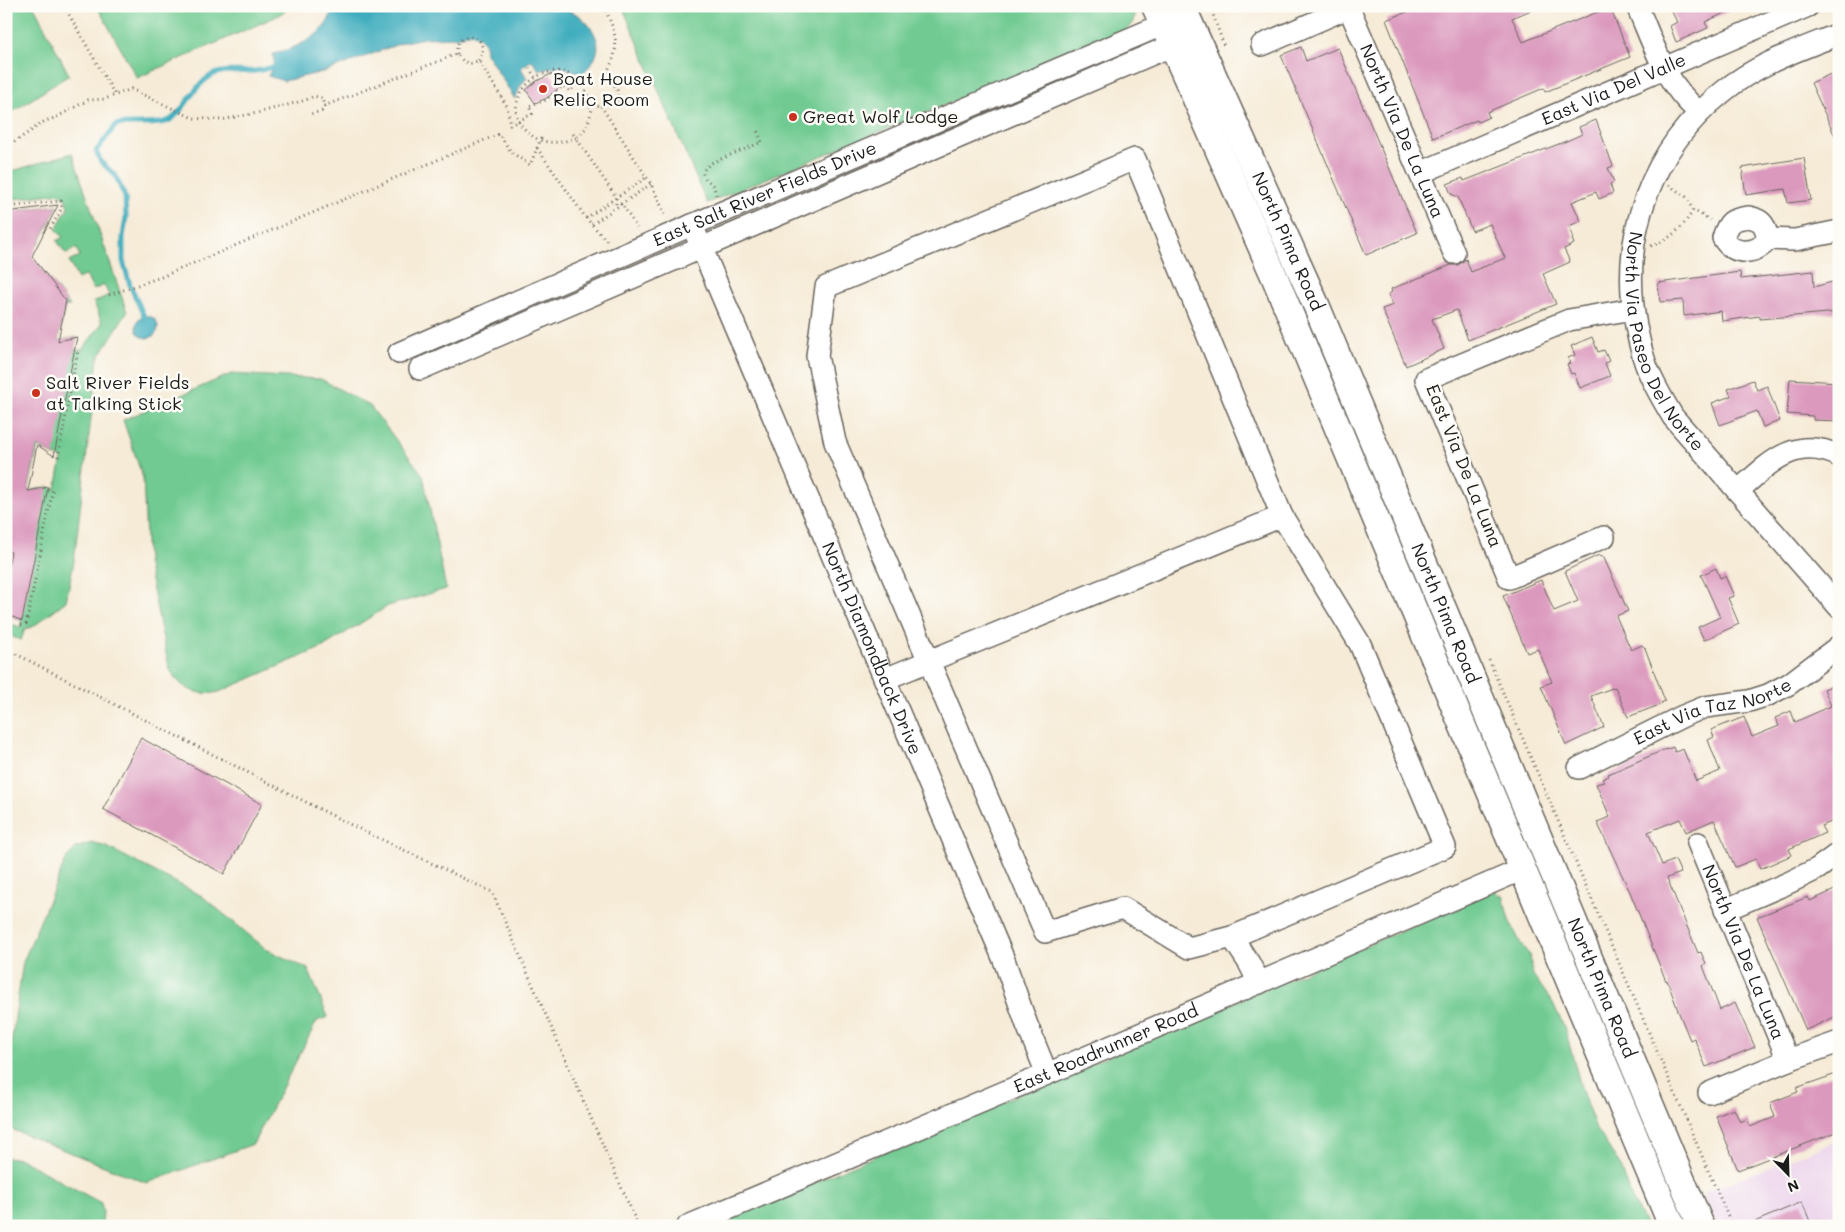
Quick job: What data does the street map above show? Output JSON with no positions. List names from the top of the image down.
{
  "streets": {
    "main road": ["North Pima Road"],
    "street": [
      "East Via Del Valle",
      "North Via De La Luna",
      "East Salt River Fields Drive",
      "North Via Paseo Del Norte",
      "East Via De La Luna",
      "North Diamondback Drive",
      "East Via Taz Norte",
      "East Roadrunner Road"
    ]
  },
  "crossings": [
    ["East Via Del Valle", "North Via De La Luna"],
    ["East Salt River Fields Drive", "North Pima Road"],
    ["East Salt River Fields Drive", "North Diamondback Drive"],
    ["North Pima Road", "East Roadrunner Road"],
    ["North Via Paseo Del Norte", "East Via De La Luna"],
    ["North Diamondback Drive", "East Roadrunner Road"]
  ],
  "places": ["Boat House Relic Room", "Great Wolf Lodge", "Salt River Fields at Talking Stick"],
  "north": "bottom right"
}
